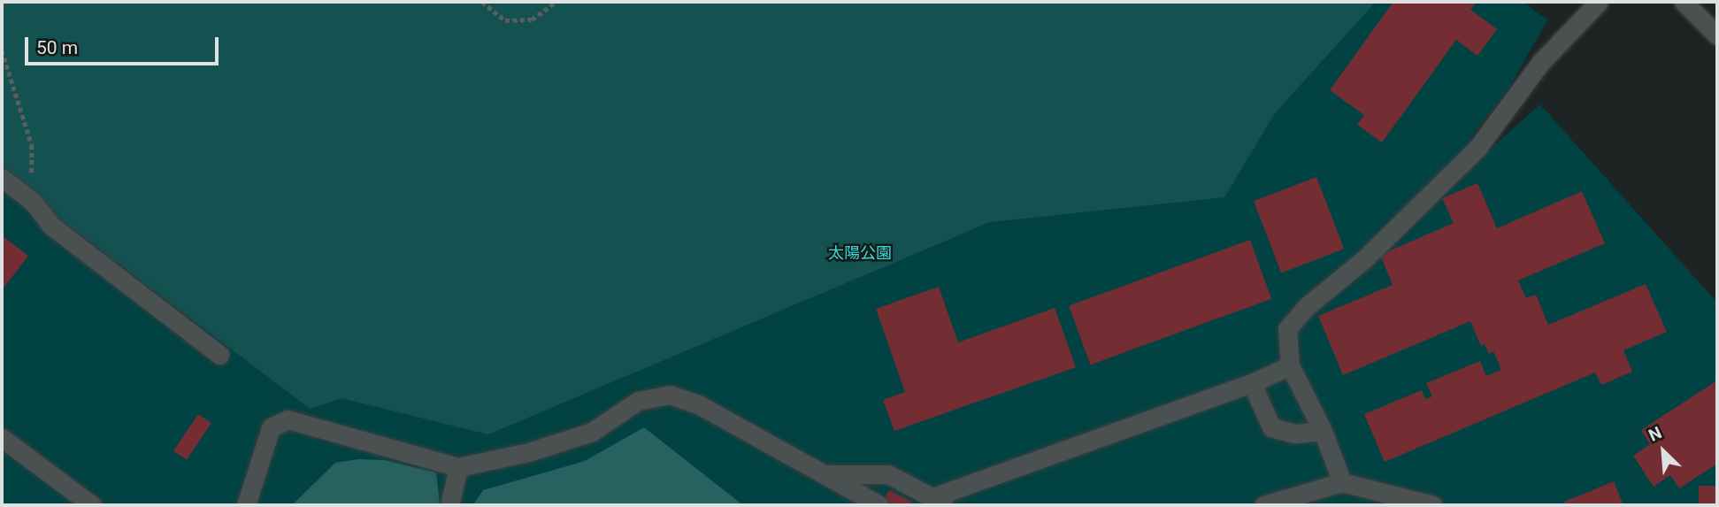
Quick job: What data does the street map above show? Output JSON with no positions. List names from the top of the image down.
{
  "parks": ["太陽公園"],
  "scale_bar": "50 m",
  "north": "top left"
}
